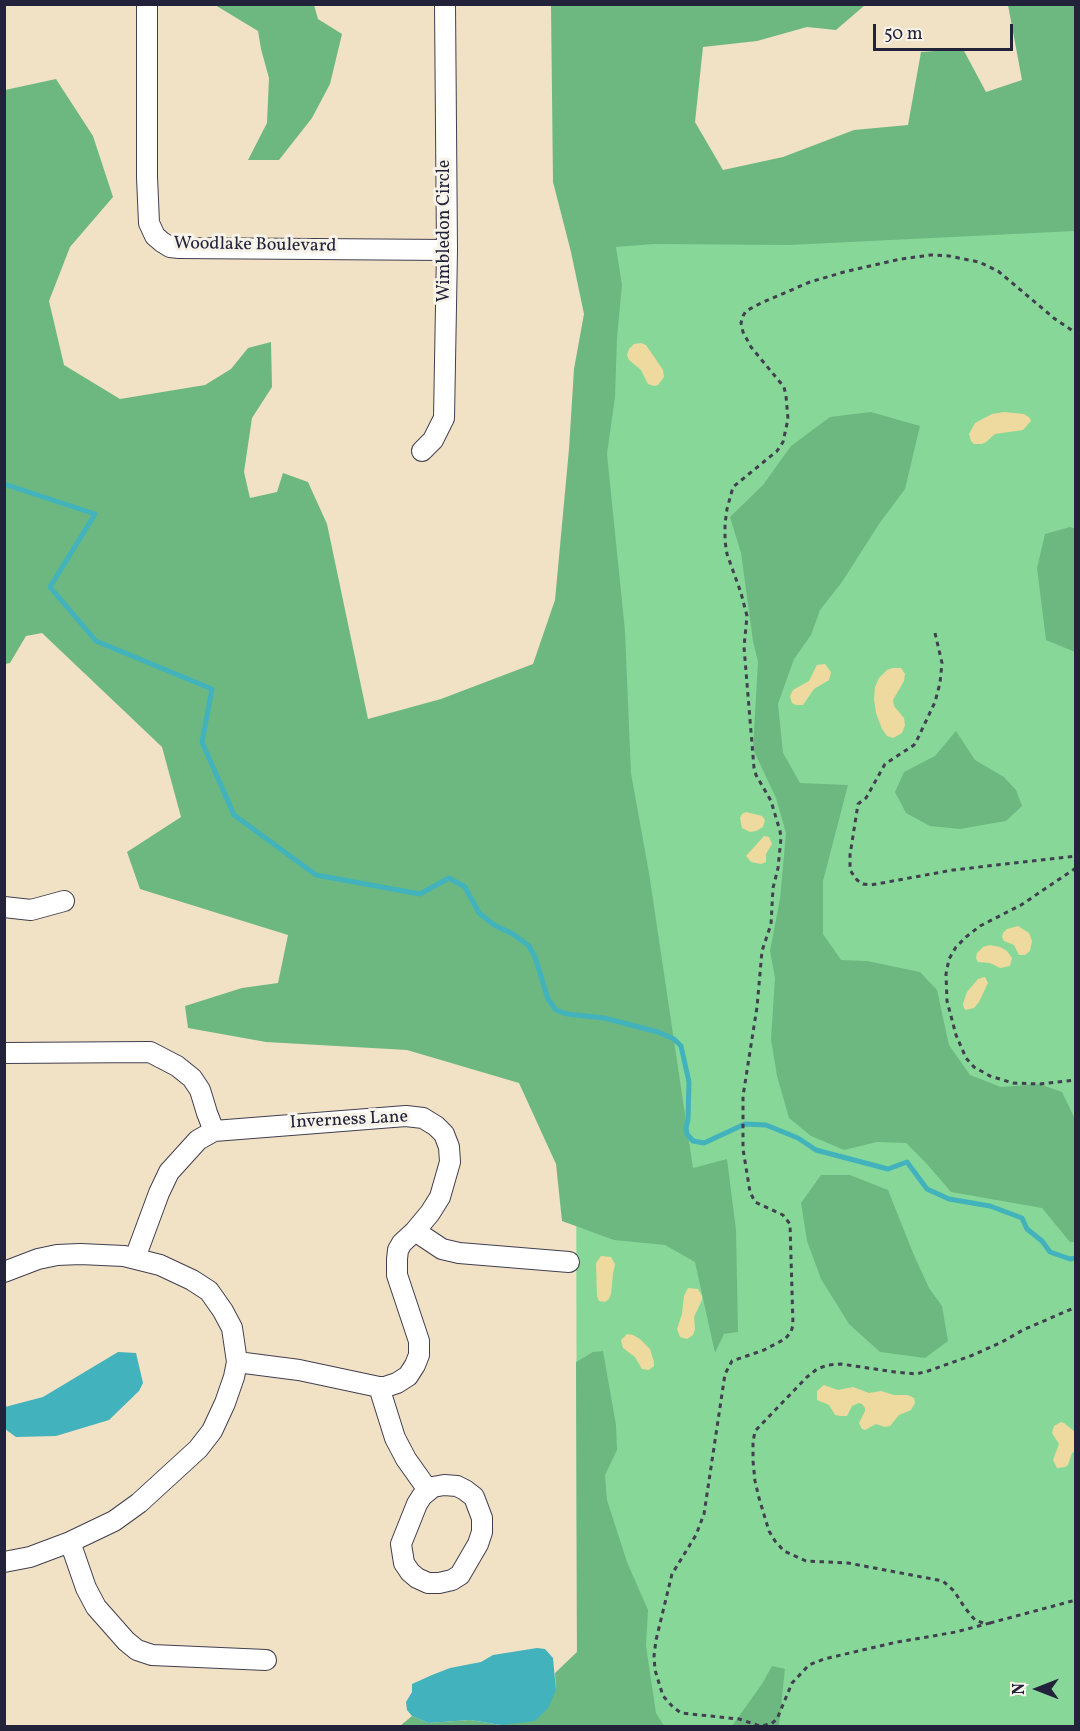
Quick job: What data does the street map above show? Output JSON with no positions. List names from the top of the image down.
{
  "streets": {
    "street": ["Wimbledon Circle", "Woodlake Boulevard", "Inverness Lane"]
  },
  "crossings": [
    ["Wimbledon Circle", "Woodlake Boulevard"]
  ],
  "scale_bar": "50 m",
  "north": "left"
}
